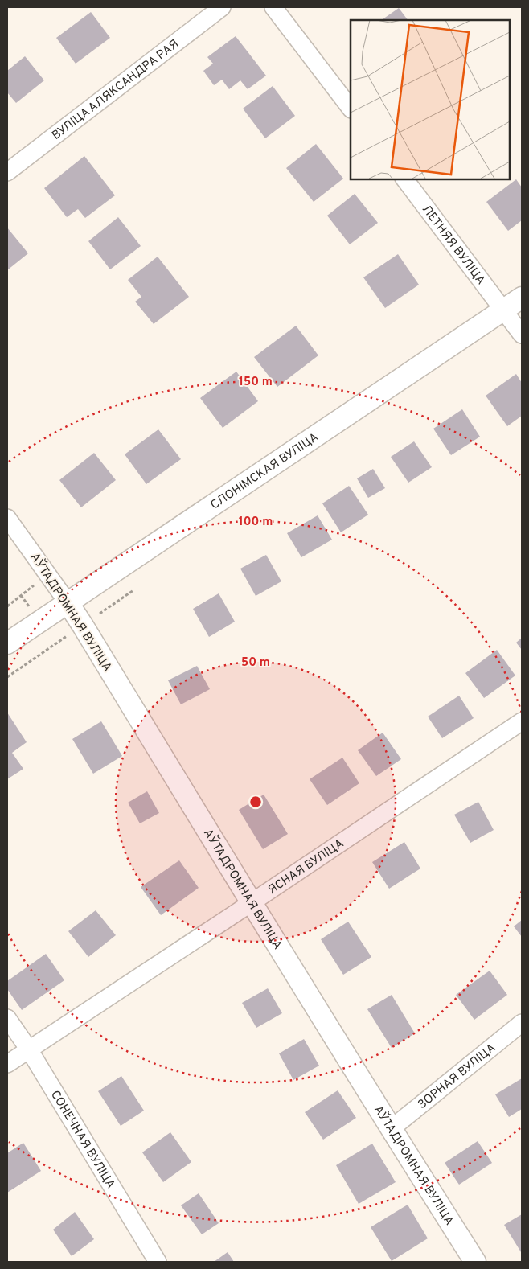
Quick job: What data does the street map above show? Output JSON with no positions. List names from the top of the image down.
{
  "streets": {
    "street": [
      "ВУЛІЦА АЛЯКСАНДРА РАЯ",
      "ЛЕТНЯЯ ВУЛІЦА",
      "СЛОНІМСКАЯ ВУЛІЦА",
      "АЎТАДРОМНАЯ ВУЛІЦА",
      "ЯСНАЯ ВУЛІЦА",
      "ЗОРНАЯ ВУЛІЦА",
      "СОНЕЧНАЯ ВУЛІЦА"
    ]
  },
  "crossings": [
    ["ЛЕТНЯЯ ВУЛІЦА", "СЛОНІМСКАЯ ВУЛІЦА"],
    ["СЛОНІМСКАЯ ВУЛІЦА", "АЎТАДРОМНАЯ ВУЛІЦА"],
    ["АЎТАДРОМНАЯ ВУЛІЦА", "ЯСНАЯ ВУЛІЦА"],
    ["АЎТАДРОМНАЯ ВУЛІЦА", "ЗОРНАЯ ВУЛІЦА"],
    ["ЯСНАЯ ВУЛІЦА", "СОНЕЧНАЯ ВУЛІЦА"]
  ],
  "rings": ["150 m", "100 m", "50 m"]
}
